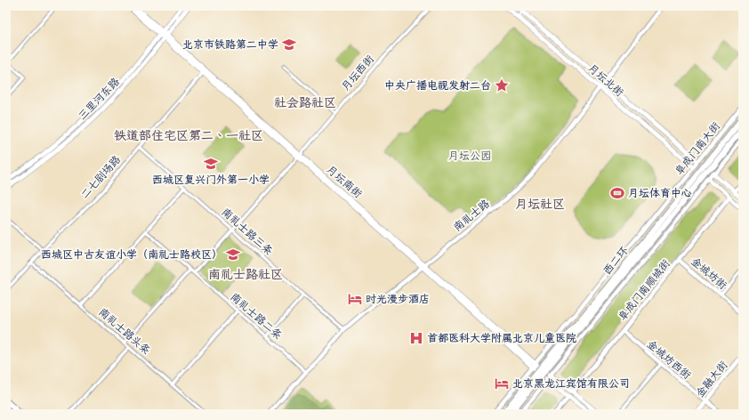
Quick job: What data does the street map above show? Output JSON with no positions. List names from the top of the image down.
{
  "streets": {
    "highway": ["西二环"],
    "main road": [
      "月坛北街",
      "三里河东路",
      "月坛南街",
      "金融大街"
    ],
    "street": [
      "月坛西街",
      "阜成门南大街",
      "二七剧场路",
      "南礼士路",
      "南礼士路三条",
      "金城坊街",
      "阜成门南顺城街",
      "南礼士路二条",
      "南礼士路头条",
      "金城坊西街"
    ]
  },
  "crossings": [
    ["月坛西街", "月坛南街"],
    ["月坛西街", "南礼士路三条"],
    ["月坛西街", "南礼士路二条"],
    ["月坛北街", "阜成门南大街"],
    ["月坛北街", "南礼士路"],
    ["三里河东路", "月坛南街"],
    ["阜成门南大街", "月坛南街"],
    ["二七剧场路", "月坛南街"],
    ["二七剧场路", "南礼士路三条"],
    ["二七剧场路", "南礼士路头条"],
    ["月坛南街", "南礼士路"],
    ["南礼士路", "南礼士路三条"],
    ["南礼士路", "南礼士路二条"],
    ["金城坊街", "阜成门南顺城街"],
    ["阜成门南顺城街", "金城坊西街"],
    ["金城坊西街", "金融大街"]
  ],
  "districts": [
    "社会路社区",
    "铁道部住宅区第二、一社区",
    "月坛社区",
    "南礼士路社区"
  ],
  "parks": ["月坛公园"],
  "places": {
    "school or university": ["北京市铁路第二中学", "西城区复兴门外第一小学", "西城区中古友谊小学（南礼士路校区）"],
    "place": ["中央广播电视发射二台"],
    "sports": ["月坛体育中心"],
    "hotel": ["时光漫步酒店", "北京黑龙江宾馆有限公司"],
    "hospital": ["首都医科大学附属北京儿童医院"]
  }
}
